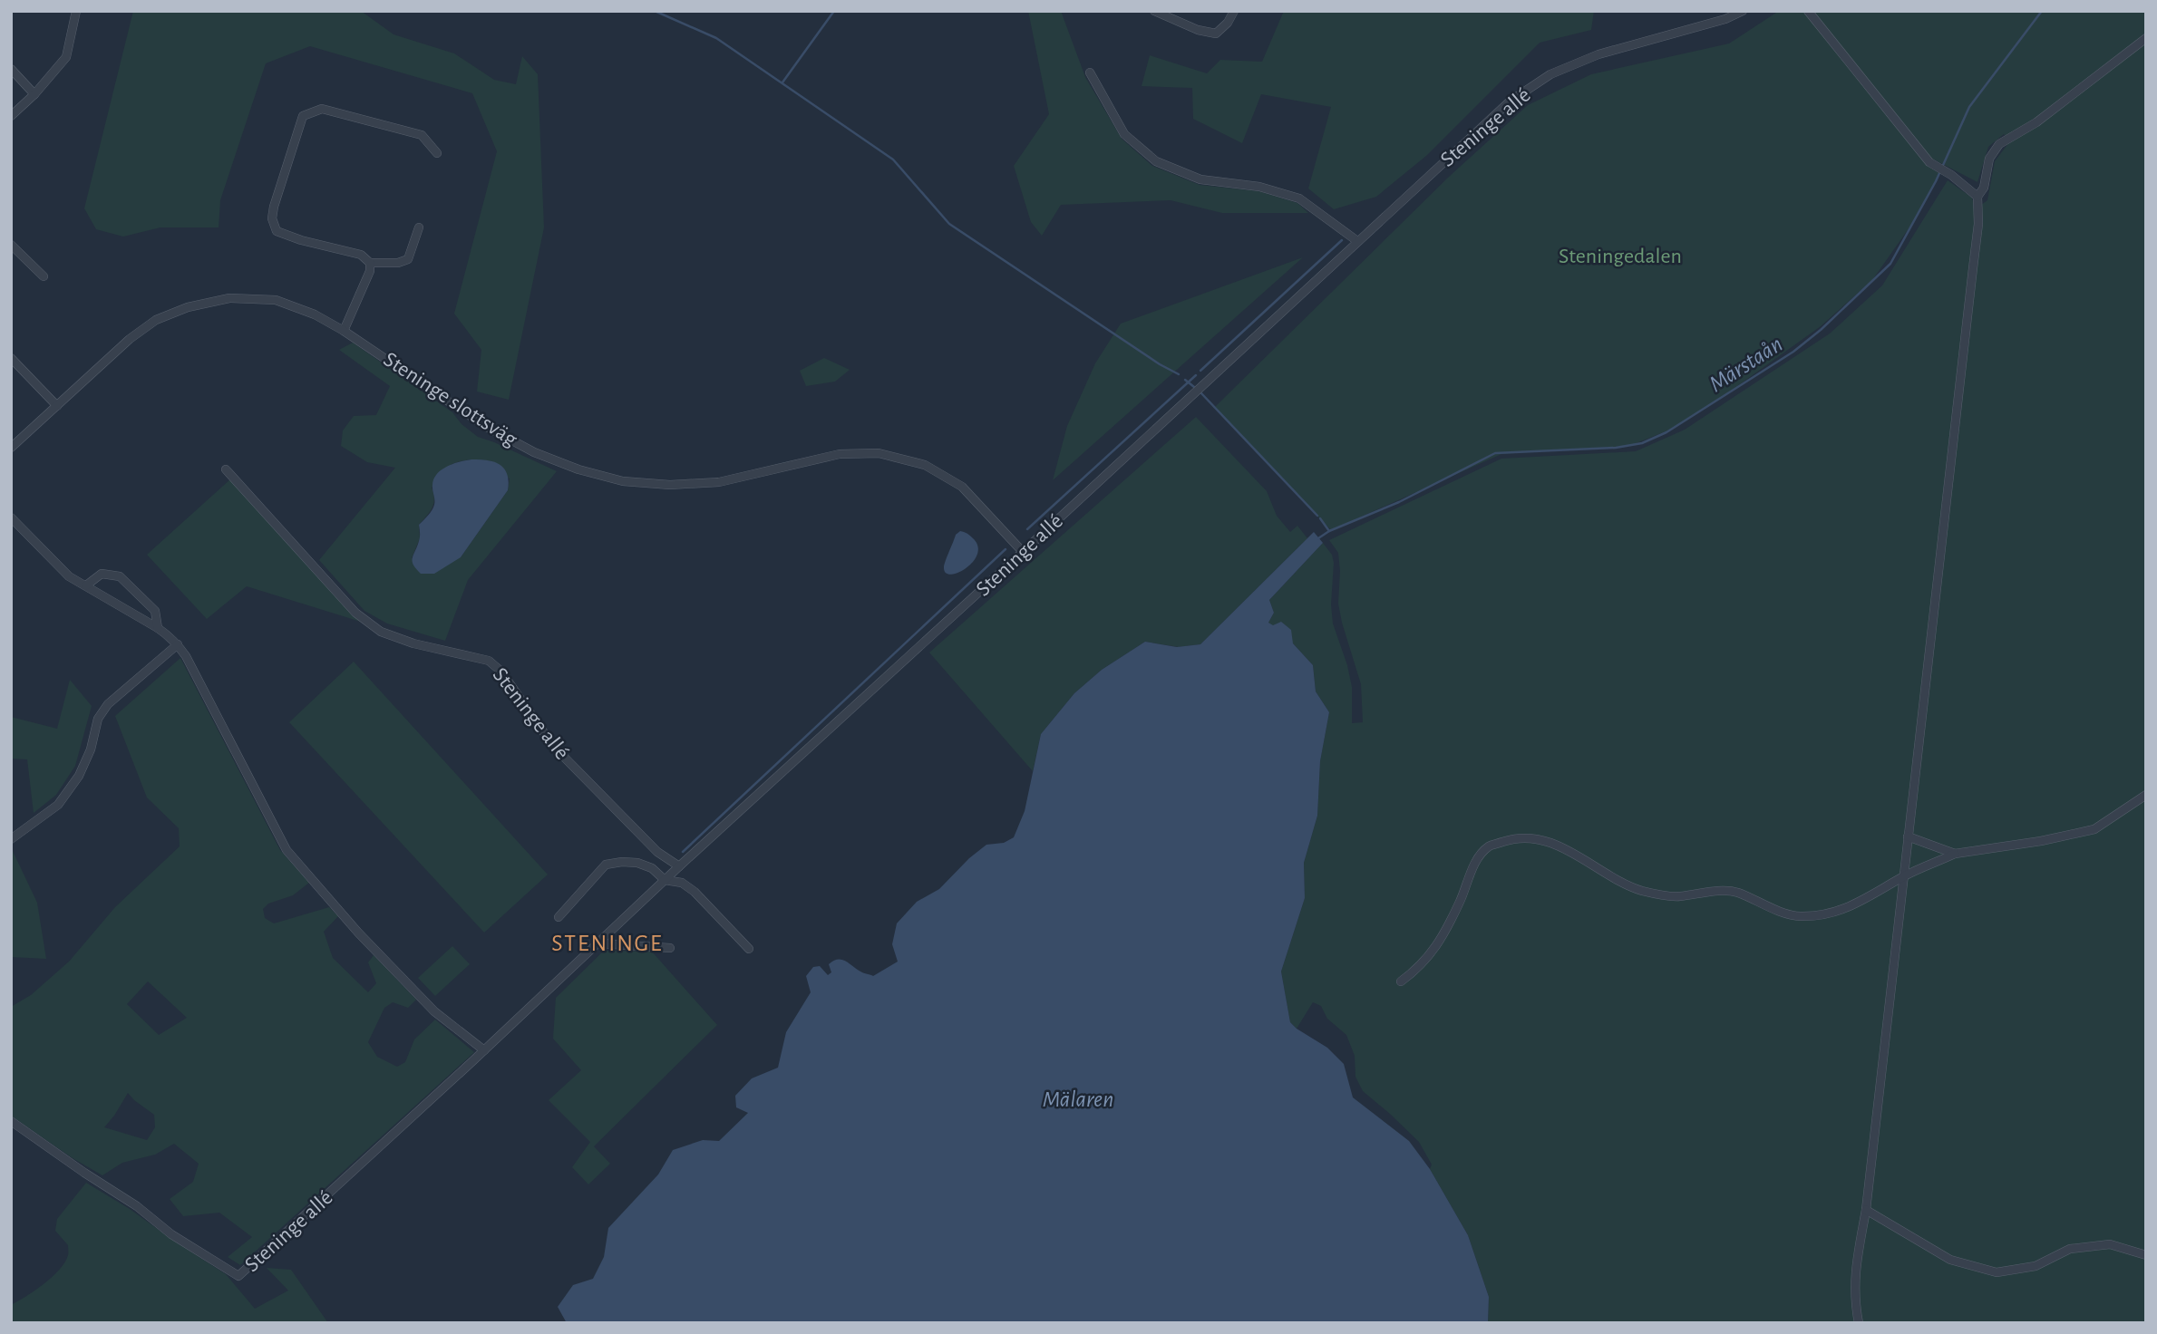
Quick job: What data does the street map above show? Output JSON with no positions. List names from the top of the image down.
{
  "streets": {
    "street": ["Steninge allé", "Steninge slottsväg"]
  },
  "crossings": [
    ["Steninge allé", "Steninge slottsväg"]
  ],
  "districts": ["STENINGE"],
  "water": ["Märstaån", "Mälaren"],
  "parks": ["Steningedalen"]
}
